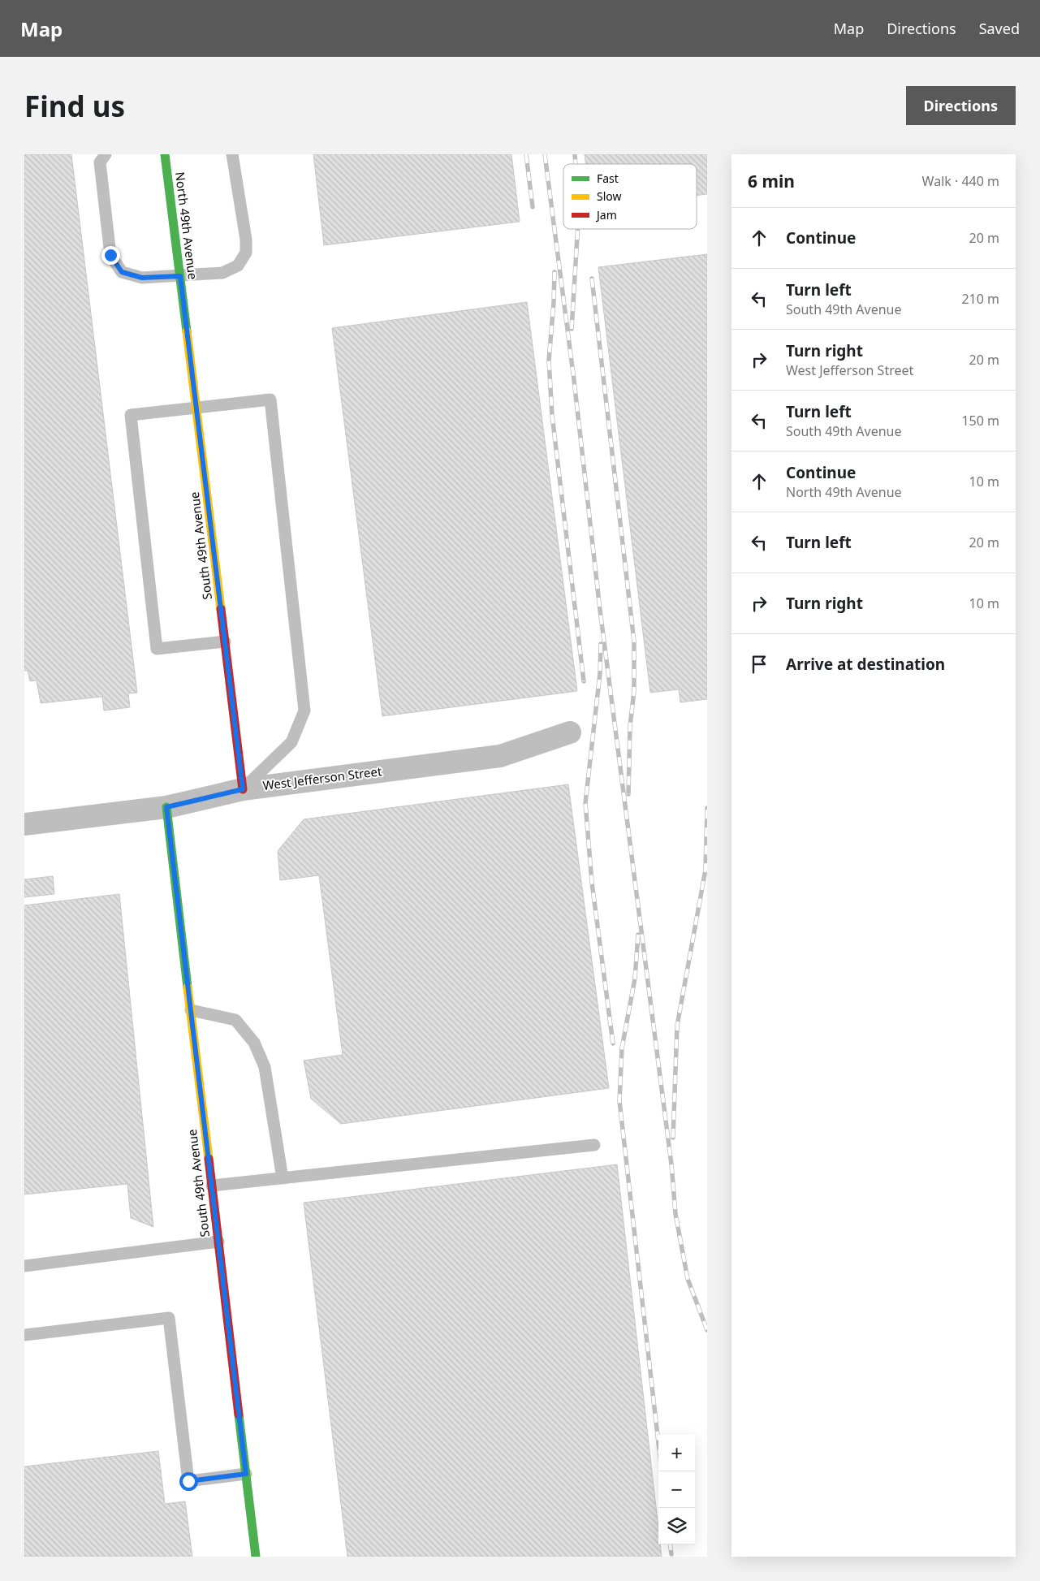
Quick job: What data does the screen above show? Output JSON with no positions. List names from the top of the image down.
{
  "streets": {
    "street": ["North 49th Avenue", "South 49th Avenue", "West Jefferson Street"]
  },
  "crossings": [
    ["North 49th Avenue", "South 49th Avenue"],
    ["South 49th Avenue", "West Jefferson Street"]
  ],
  "legend": ["Fast", "Slow", "Jam"],
  "page": {
    "header": "Map",
    "nav": ["Map", "Directions", "Saved"],
    "buttons": "Directions",
    "title": "Find us",
    "heading": ["6 min", "Walk · 440 m"],
    "list": [
      ["Continue", "20 m"],
      ["Turn left", "South 49th Avenue", "210 m"],
      ["Turn right", "West Jefferson Street", "20 m"],
      ["Turn left", "South 49th Avenue", "150 m"],
      ["Continue", "North 49th Avenue", "10 m"],
      ["Turn left", "20 m"],
      ["Turn right", "10 m"],
      "Arrive at destination"
    ],
    "map_buttons": ["+", "−"]
  }
}
